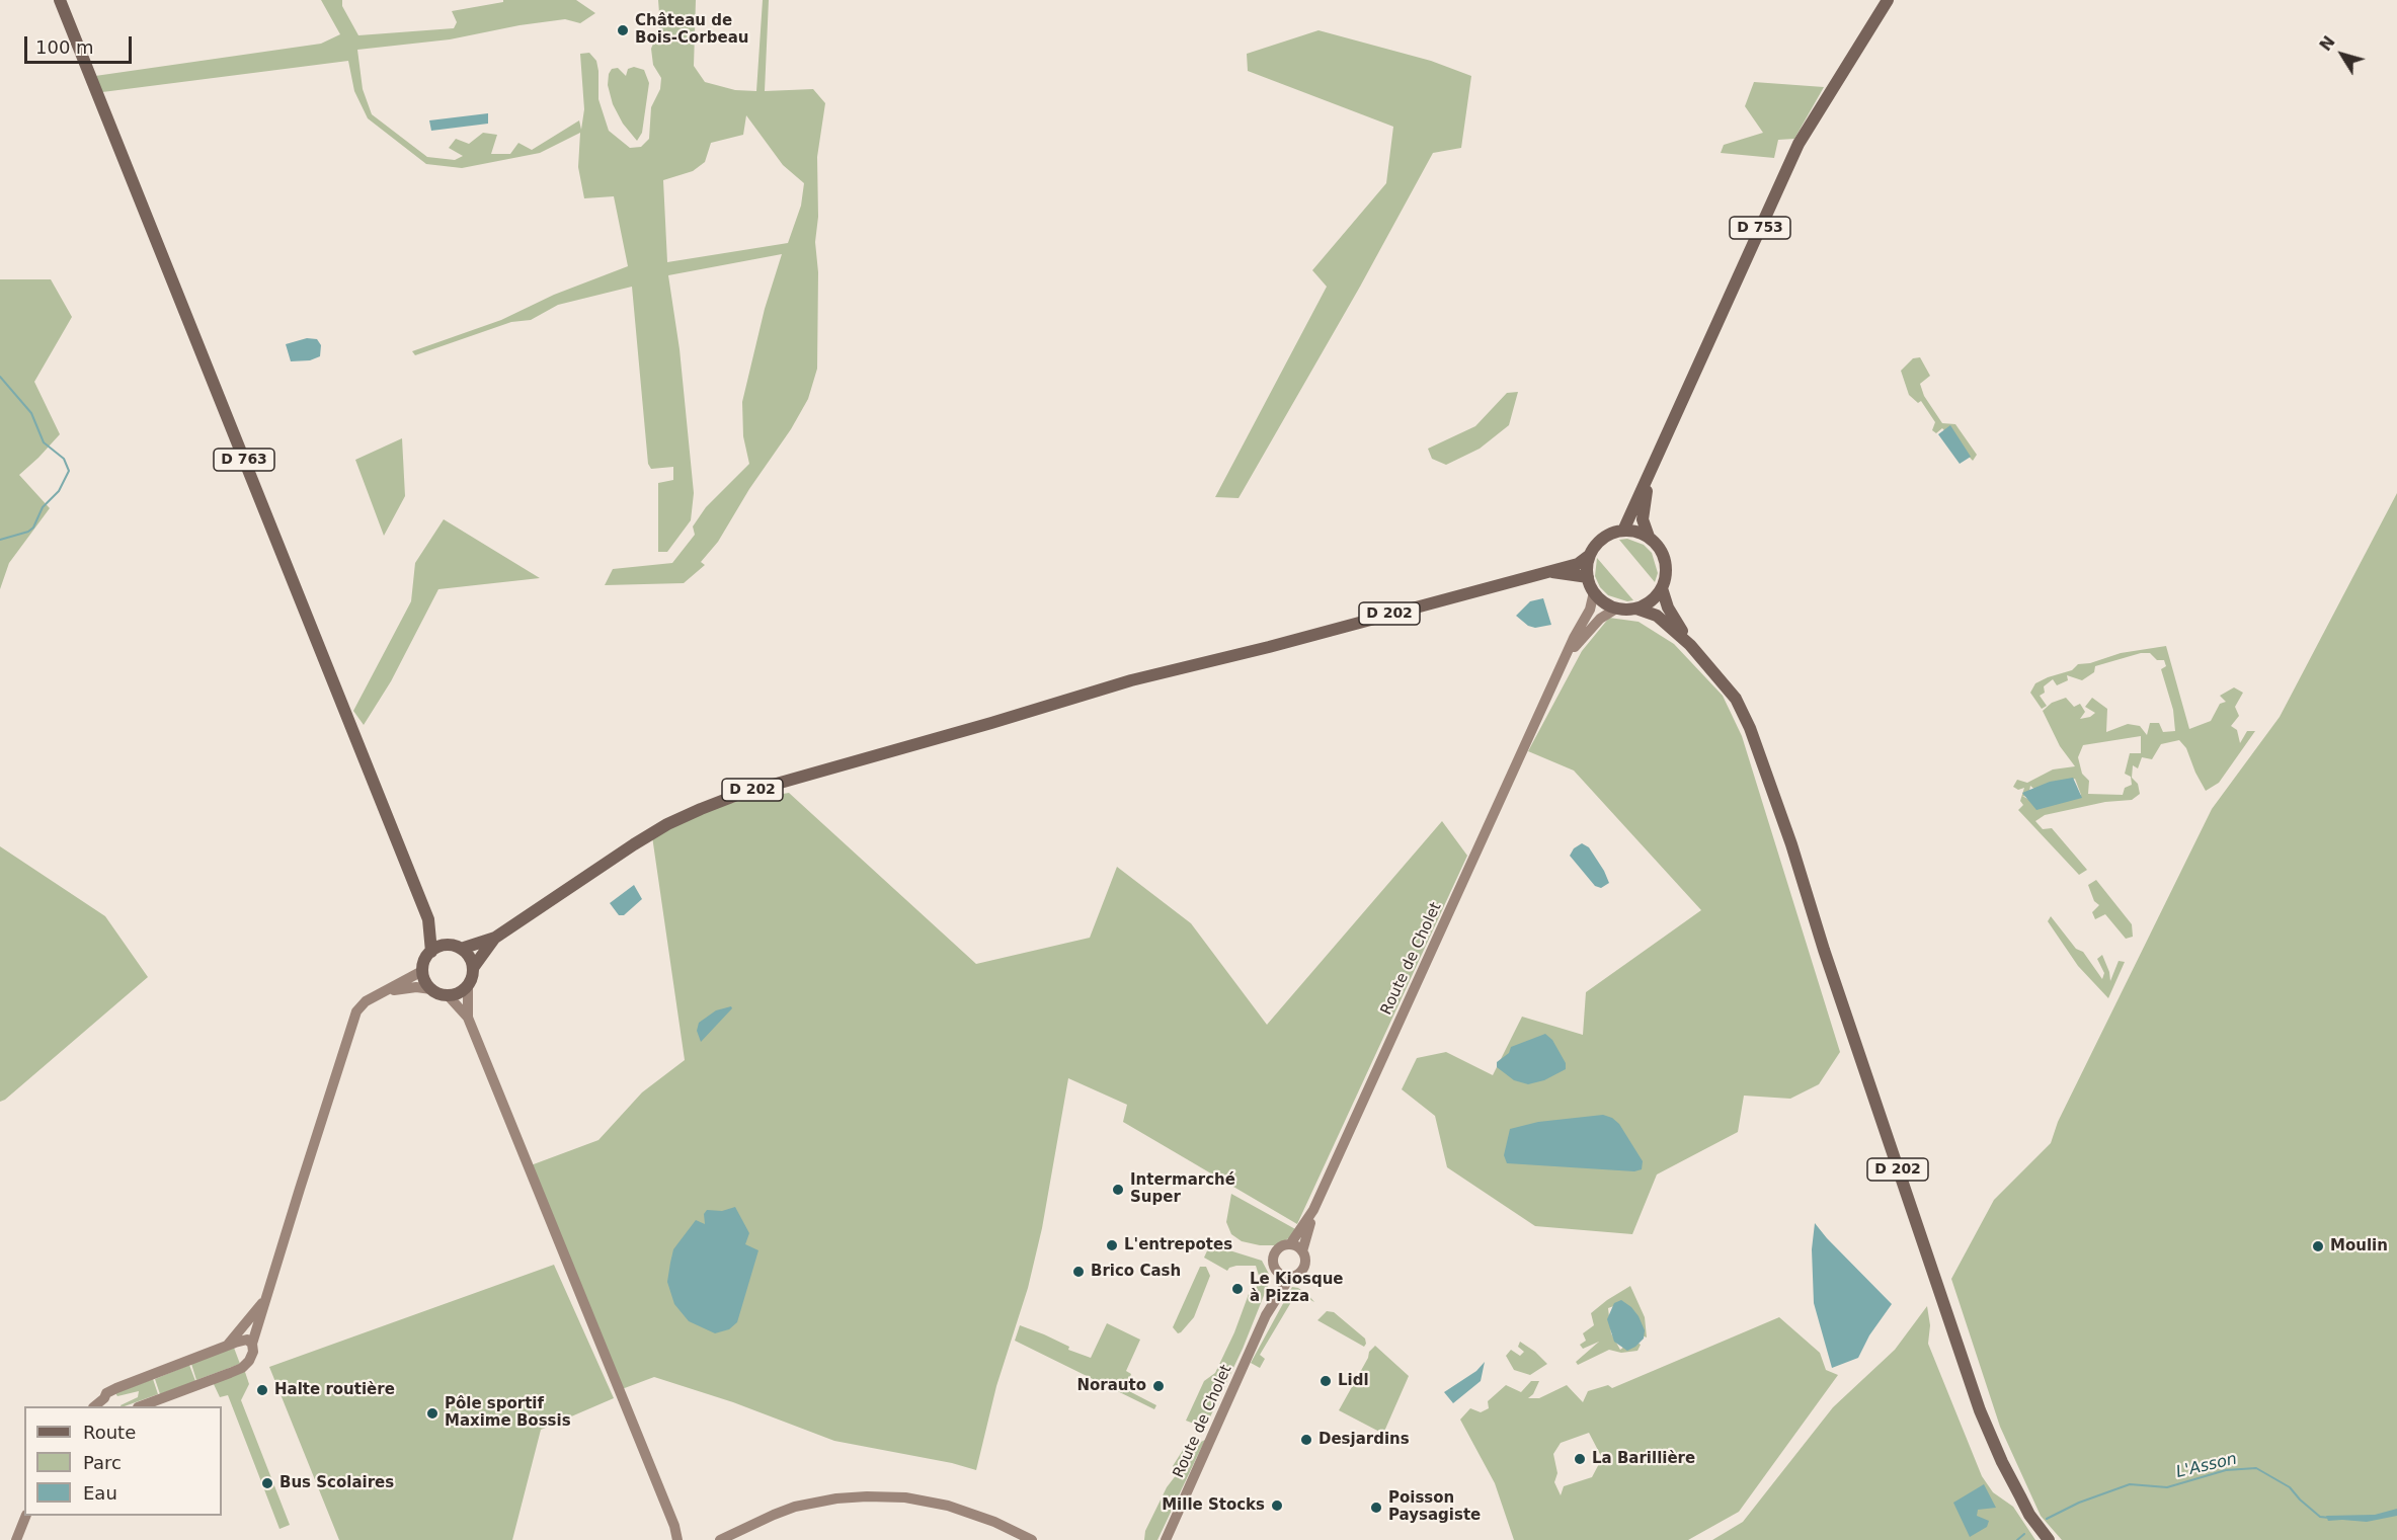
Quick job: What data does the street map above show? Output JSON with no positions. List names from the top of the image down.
{
  "streets": {
    "main road": [
      "D 753",
      "D 763",
      "D 202",
      "Route de Cholet"
    ]
  },
  "crossings": [
    ["D 753", "D 202"],
    ["D 763", "D 202"]
  ],
  "water": ["L'Asson"],
  "places": [
    "Château de Bois-Corbeau",
    "Intermarché Super",
    "L'entrepotes",
    "Moulin",
    "Brico Cash",
    "Le Kiosque à Pizza",
    "Lidl",
    "Norauto",
    "Halte routière",
    "Pôle sportif Maxime Bossis",
    "Desjardins",
    "La Barillière",
    "Bus Scolaires",
    "Mille Stocks",
    "Poisson Paysagiste"
  ],
  "legend": ["Route", "Parc", "Eau"],
  "scale_bar": "100 m",
  "north": "top left"
}
